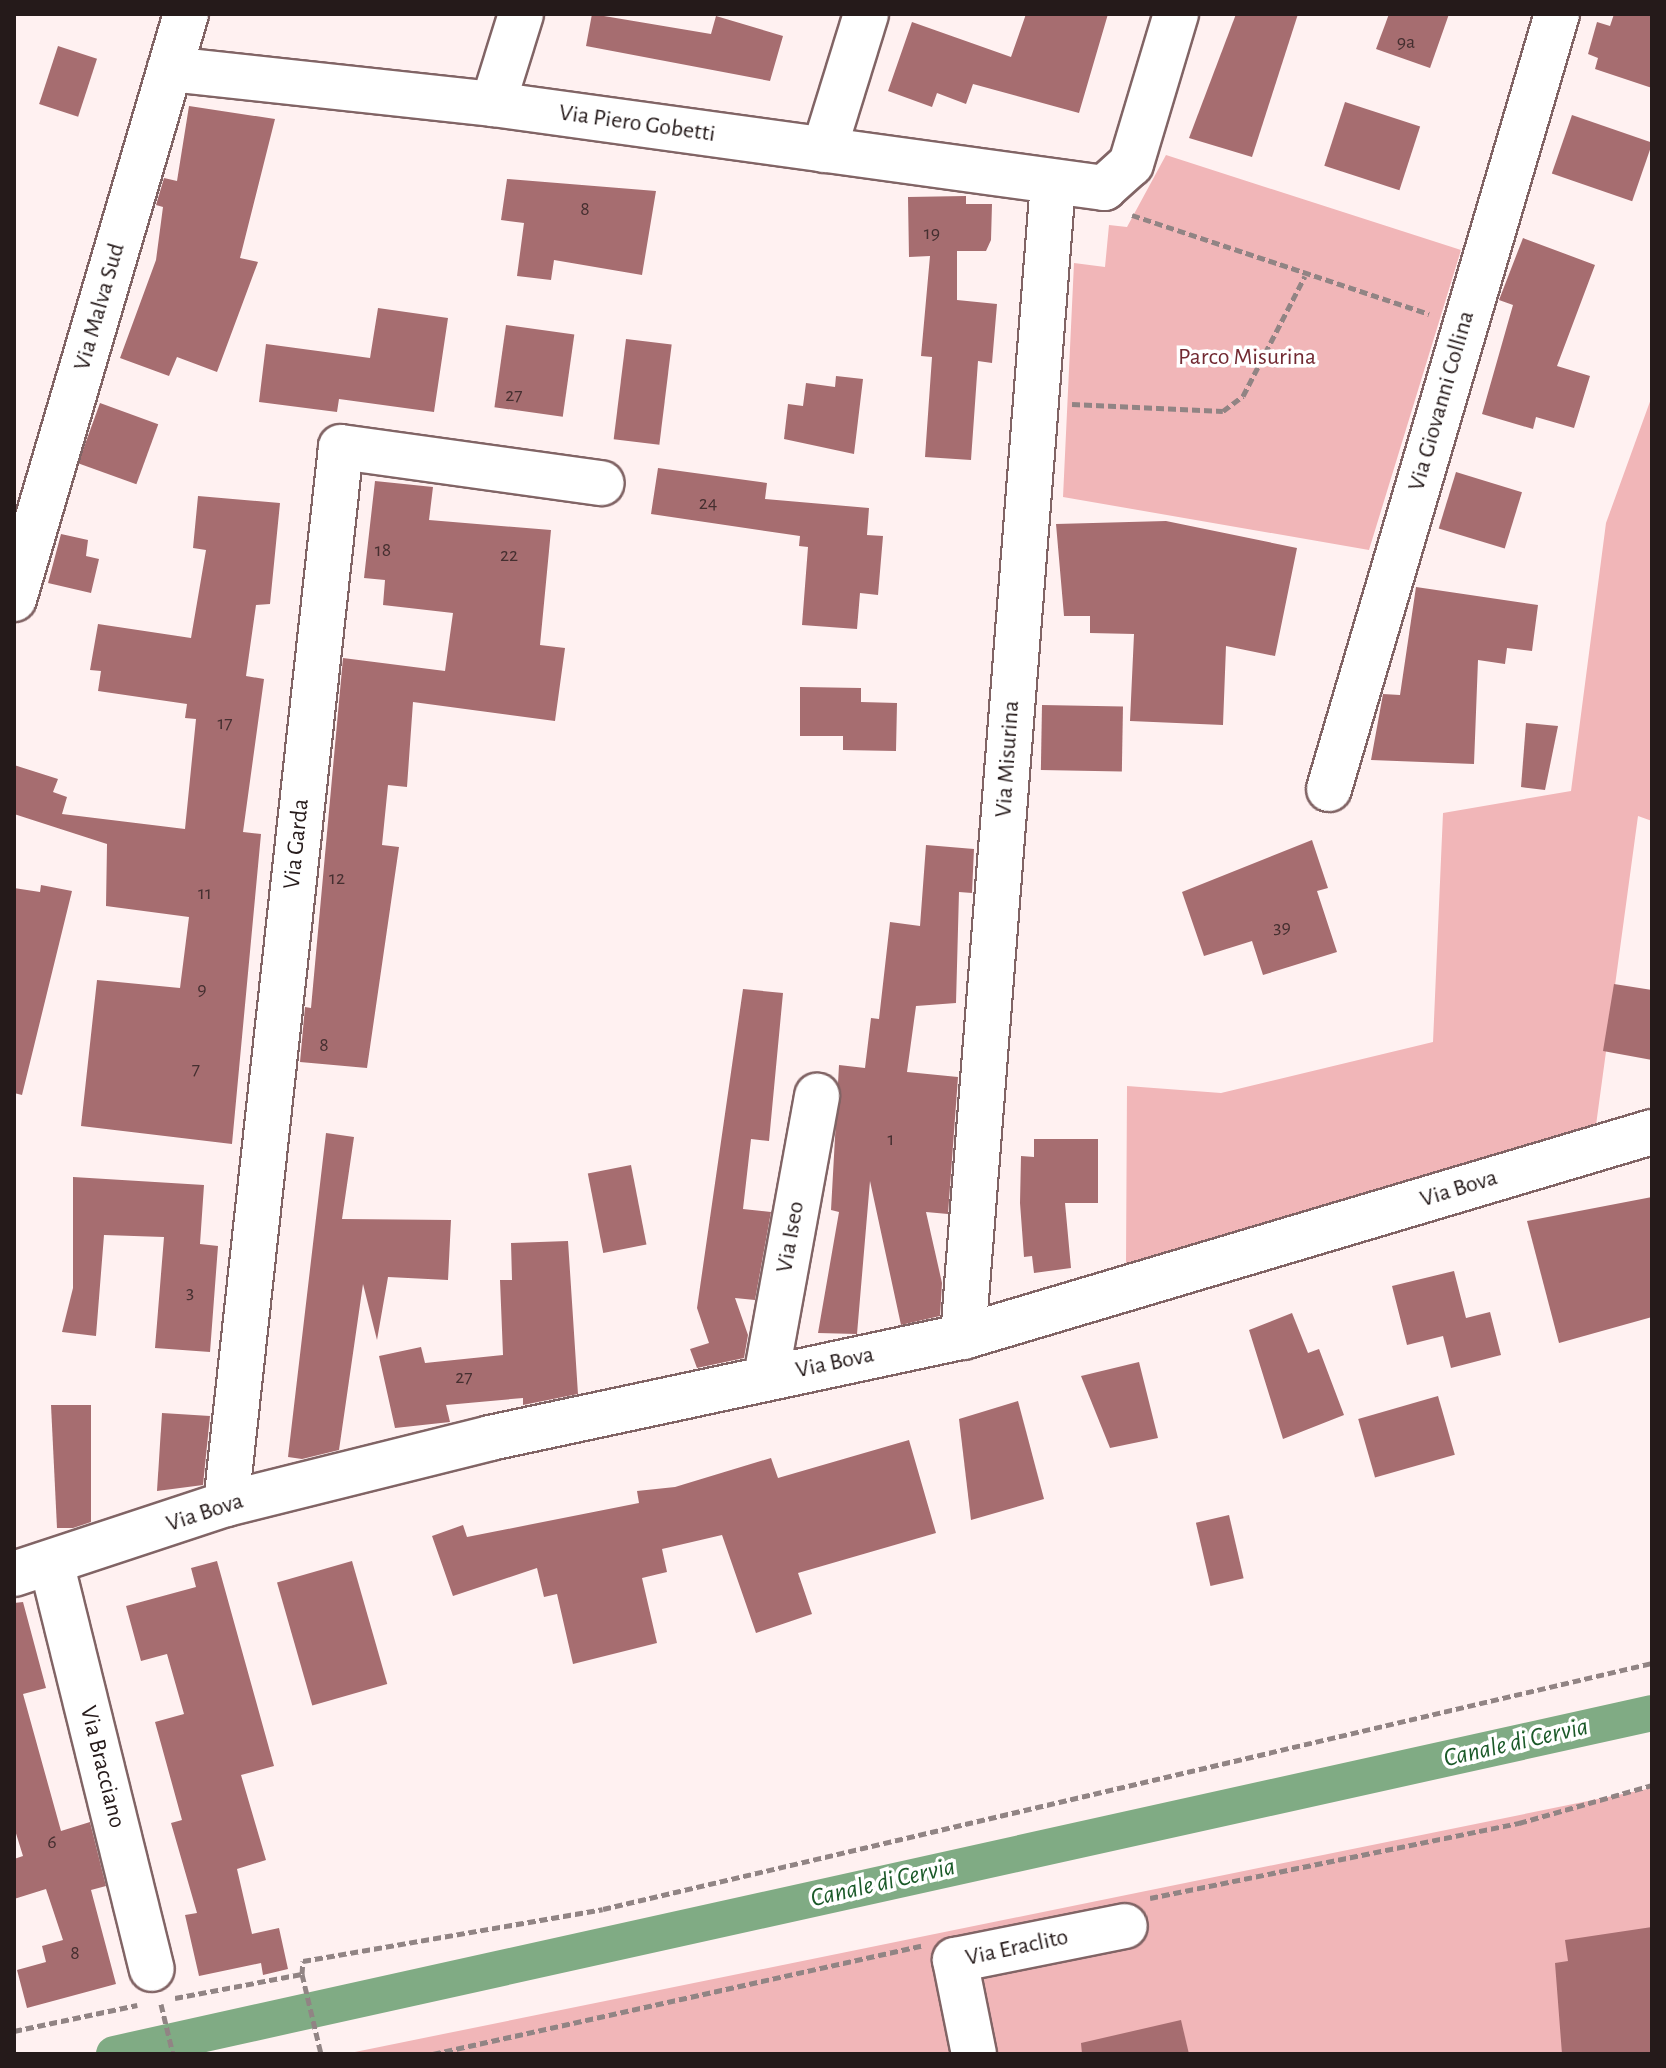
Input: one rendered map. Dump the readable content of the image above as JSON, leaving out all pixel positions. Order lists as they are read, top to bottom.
{
  "streets": {
    "street": [
      "Via Piero Gobetti",
      "Via Malva Sud",
      "Via Giovanni Collina",
      "Via Misurina",
      "Via Garda",
      "Via Bova",
      "Via Iseo",
      "Via Bracciano",
      "Via Eraclito"
    ]
  },
  "crossings": [
    ["Via Piero Gobetti", "Via Malva Sud"],
    ["Via Piero Gobetti", "Via Misurina"],
    ["Via Misurina", "Via Bova"],
    ["Via Garda", "Via Bova"],
    ["Via Bova", "Via Iseo"],
    ["Via Bova", "Via Bracciano"]
  ],
  "water": ["Canale di Cervia"],
  "parks": ["Parco Misurina"],
  "house_numbers": [
    "9a",
    "8",
    "19",
    "27",
    "24",
    "18",
    "22",
    "17",
    "12",
    "11",
    "39",
    "9",
    "8",
    "7",
    "1",
    "3",
    "27",
    "6",
    "8"
  ]
}
